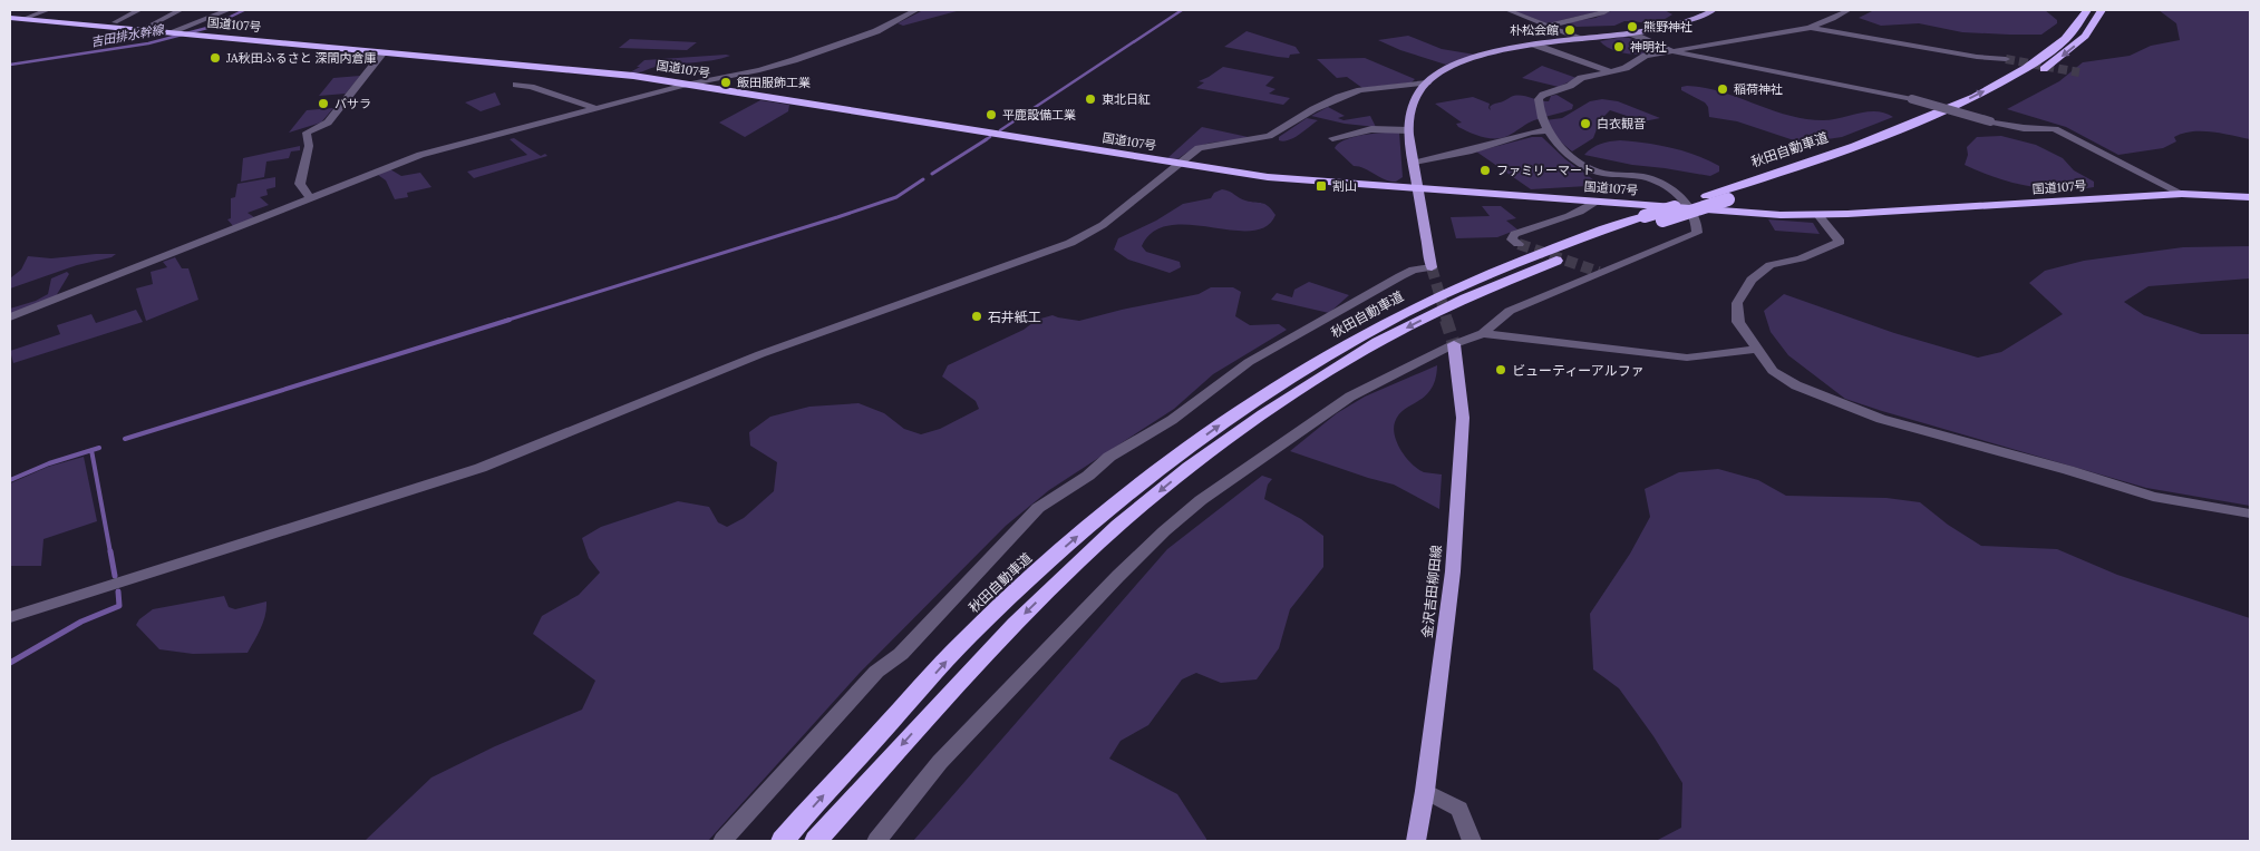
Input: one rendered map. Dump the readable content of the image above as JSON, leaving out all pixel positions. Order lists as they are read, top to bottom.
{
  "streets": {
    "highway": ["国道107号", "秋田自動車道"],
    "main road": ["金沢吉田柳田線"]
  },
  "water": ["吉田排水幹線"],
  "places": {
    "other": [
      "熊野神社",
      "朴松会館",
      "神明社",
      "JA秋田ふるさと 深間内倉庫",
      "飯田服飾工業",
      "稲荷神社",
      "東北日紅",
      "バサラ",
      "平鹿設備工業",
      "白衣観音",
      "ファミリーマート",
      "石井紙工",
      "ビューティーアルファ"
    ],
    "transit": ["割山"]
  }
}
